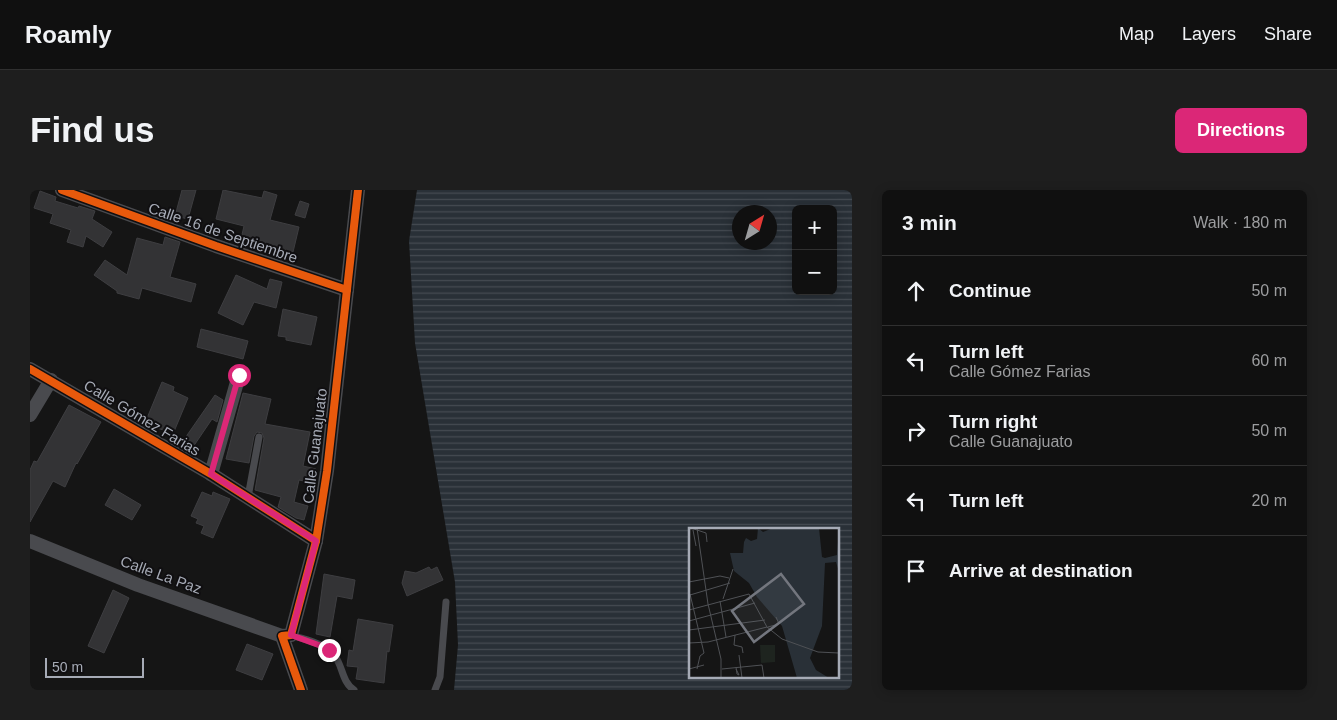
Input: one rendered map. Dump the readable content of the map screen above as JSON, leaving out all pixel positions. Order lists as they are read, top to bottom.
{
  "streets": {
    "street": [
      "Calle 16 de Septiembre",
      "Calle Gómez Farias",
      "Calle Guanajuato",
      "Calle La Paz"
    ]
  },
  "crossings": [
    ["Calle 16 de Septiembre", "Calle Guanajuato"],
    ["Calle Gómez Farias", "Calle Guanajuato"],
    ["Calle Guanajuato", "Calle La Paz"]
  ],
  "scale_bar": "50 m",
  "north": "top right",
  "page": {
    "header": "Roamly",
    "nav": ["Map", "Layers", "Share"],
    "buttons": "Directions",
    "title": "Find us",
    "heading": ["3 min", "Walk · 180 m"],
    "map_buttons": ["+", "−"],
    "list": [
      ["Continue", "50 m"],
      ["Turn left", "Calle Gómez Farias", "60 m"],
      ["Turn right", "Calle Guanajuato", "50 m"],
      ["Turn left", "20 m"],
      "Arrive at destination"
    ],
    "scale": "50 m"
  }
}
